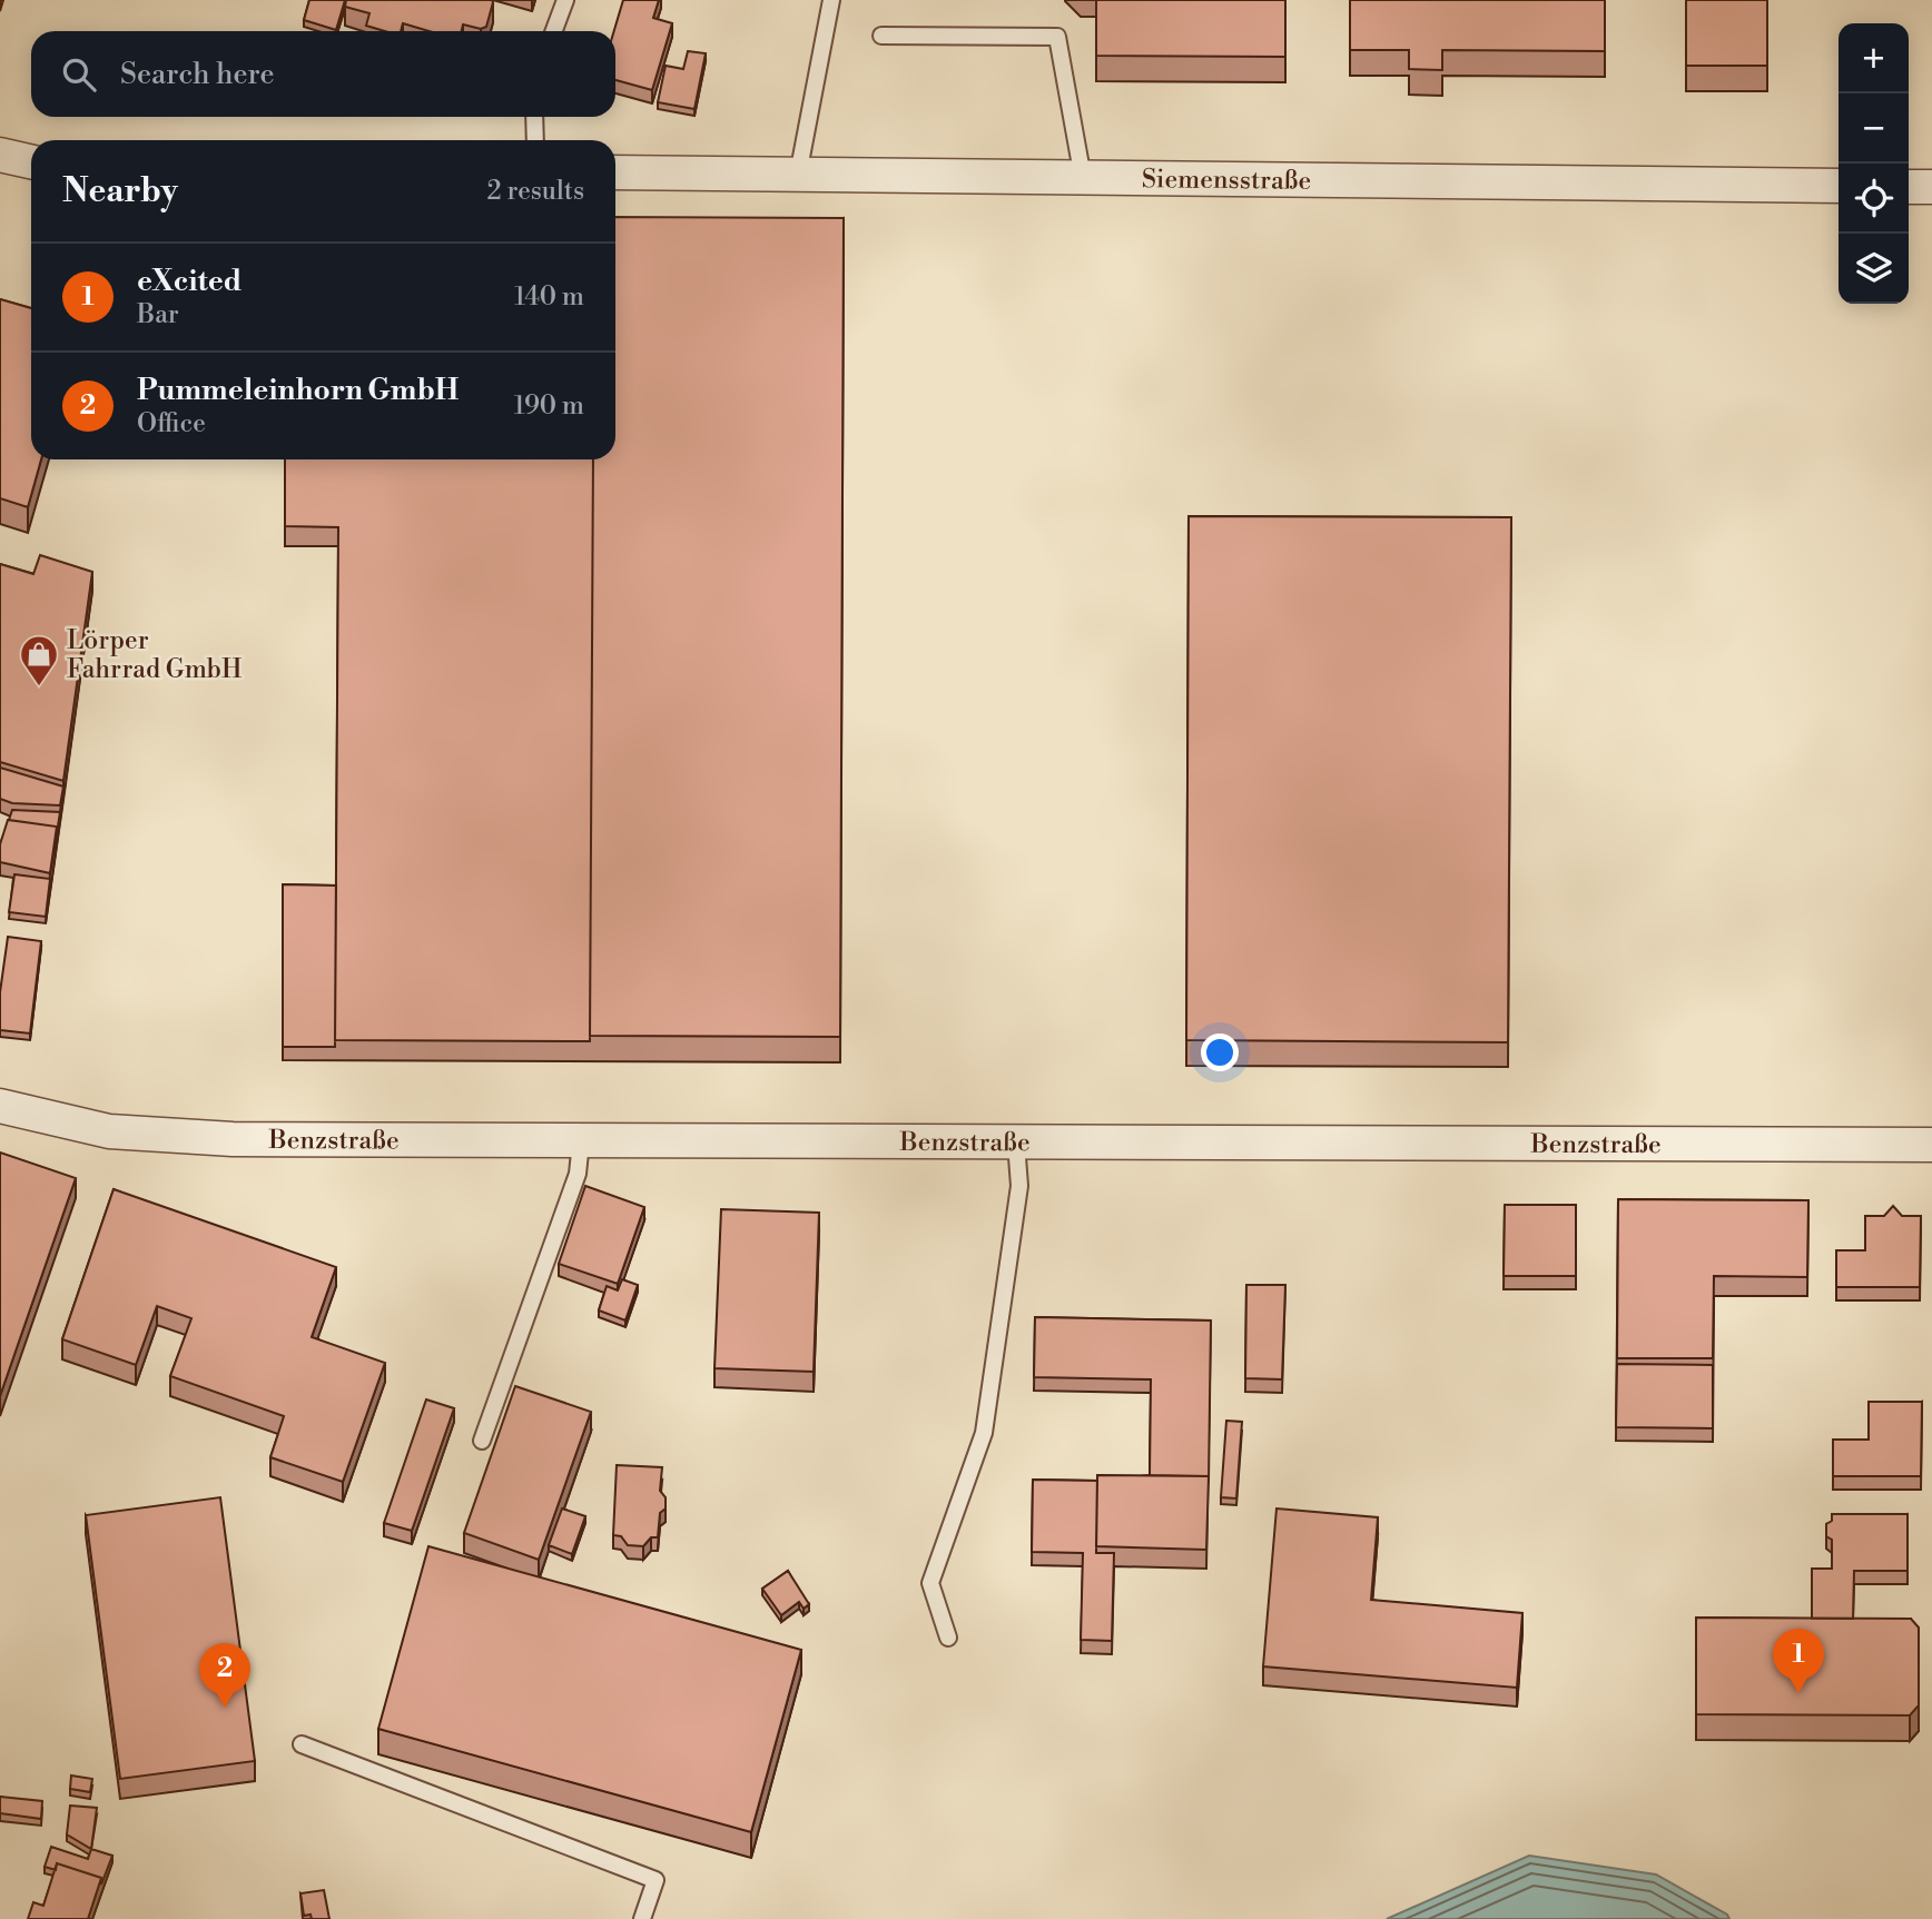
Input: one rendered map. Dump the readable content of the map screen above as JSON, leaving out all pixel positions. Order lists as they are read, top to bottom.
{
  "streets": {
    "street": ["Siemensstraße", "Benzstraße"]
  },
  "places": {
    "shop": ["Lörper Fahrrad GmbH"]
  },
  "page": {
    "map_buttons": ["+", "−"],
    "search": "Search here",
    "heading": ["Nearby", "2 results"],
    "list": [
      {
        "mark": "1",
        "name": "eXcited",
        "note": "Bar",
        "value": "140 m"
      },
      {
        "mark": "2",
        "name": "Pummeleinhorn GmbH",
        "note": "Office",
        "value": "190 m"
      }
    ],
    "pins": ["1", "2"]
  }
}
